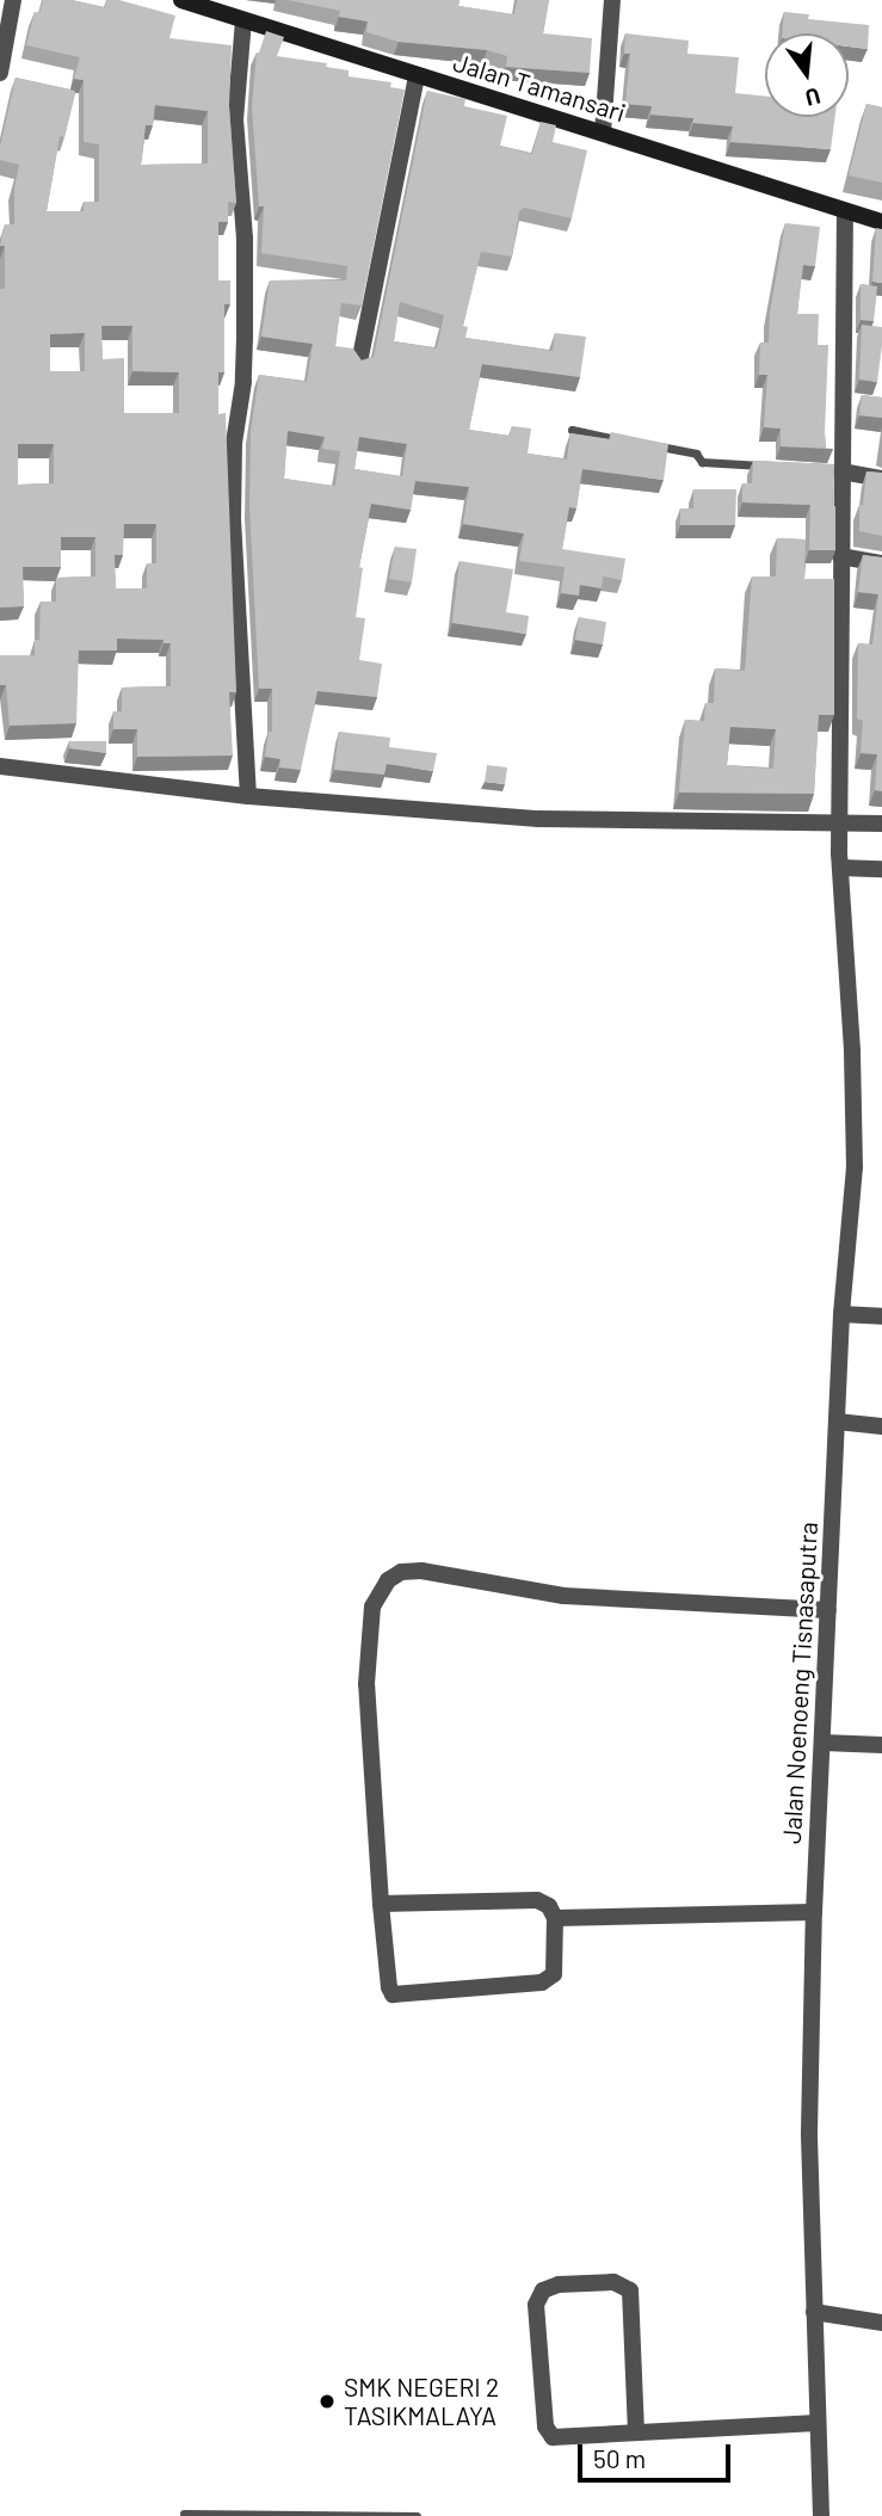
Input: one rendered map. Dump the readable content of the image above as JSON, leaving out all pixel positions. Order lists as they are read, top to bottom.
{
  "streets": {
    "main road": ["Jalan Tamansari"],
    "street": ["Jalan Noenoeng Tisnasaputra"]
  },
  "crossings": [
    ["Jalan Tamansari", "Jalan Noenoeng Tisnasaputra"]
  ],
  "places": ["SMK NEGERI 2 TASIKMALAYA"],
  "scale_bar": "50 m",
  "north": "bottom"
}
